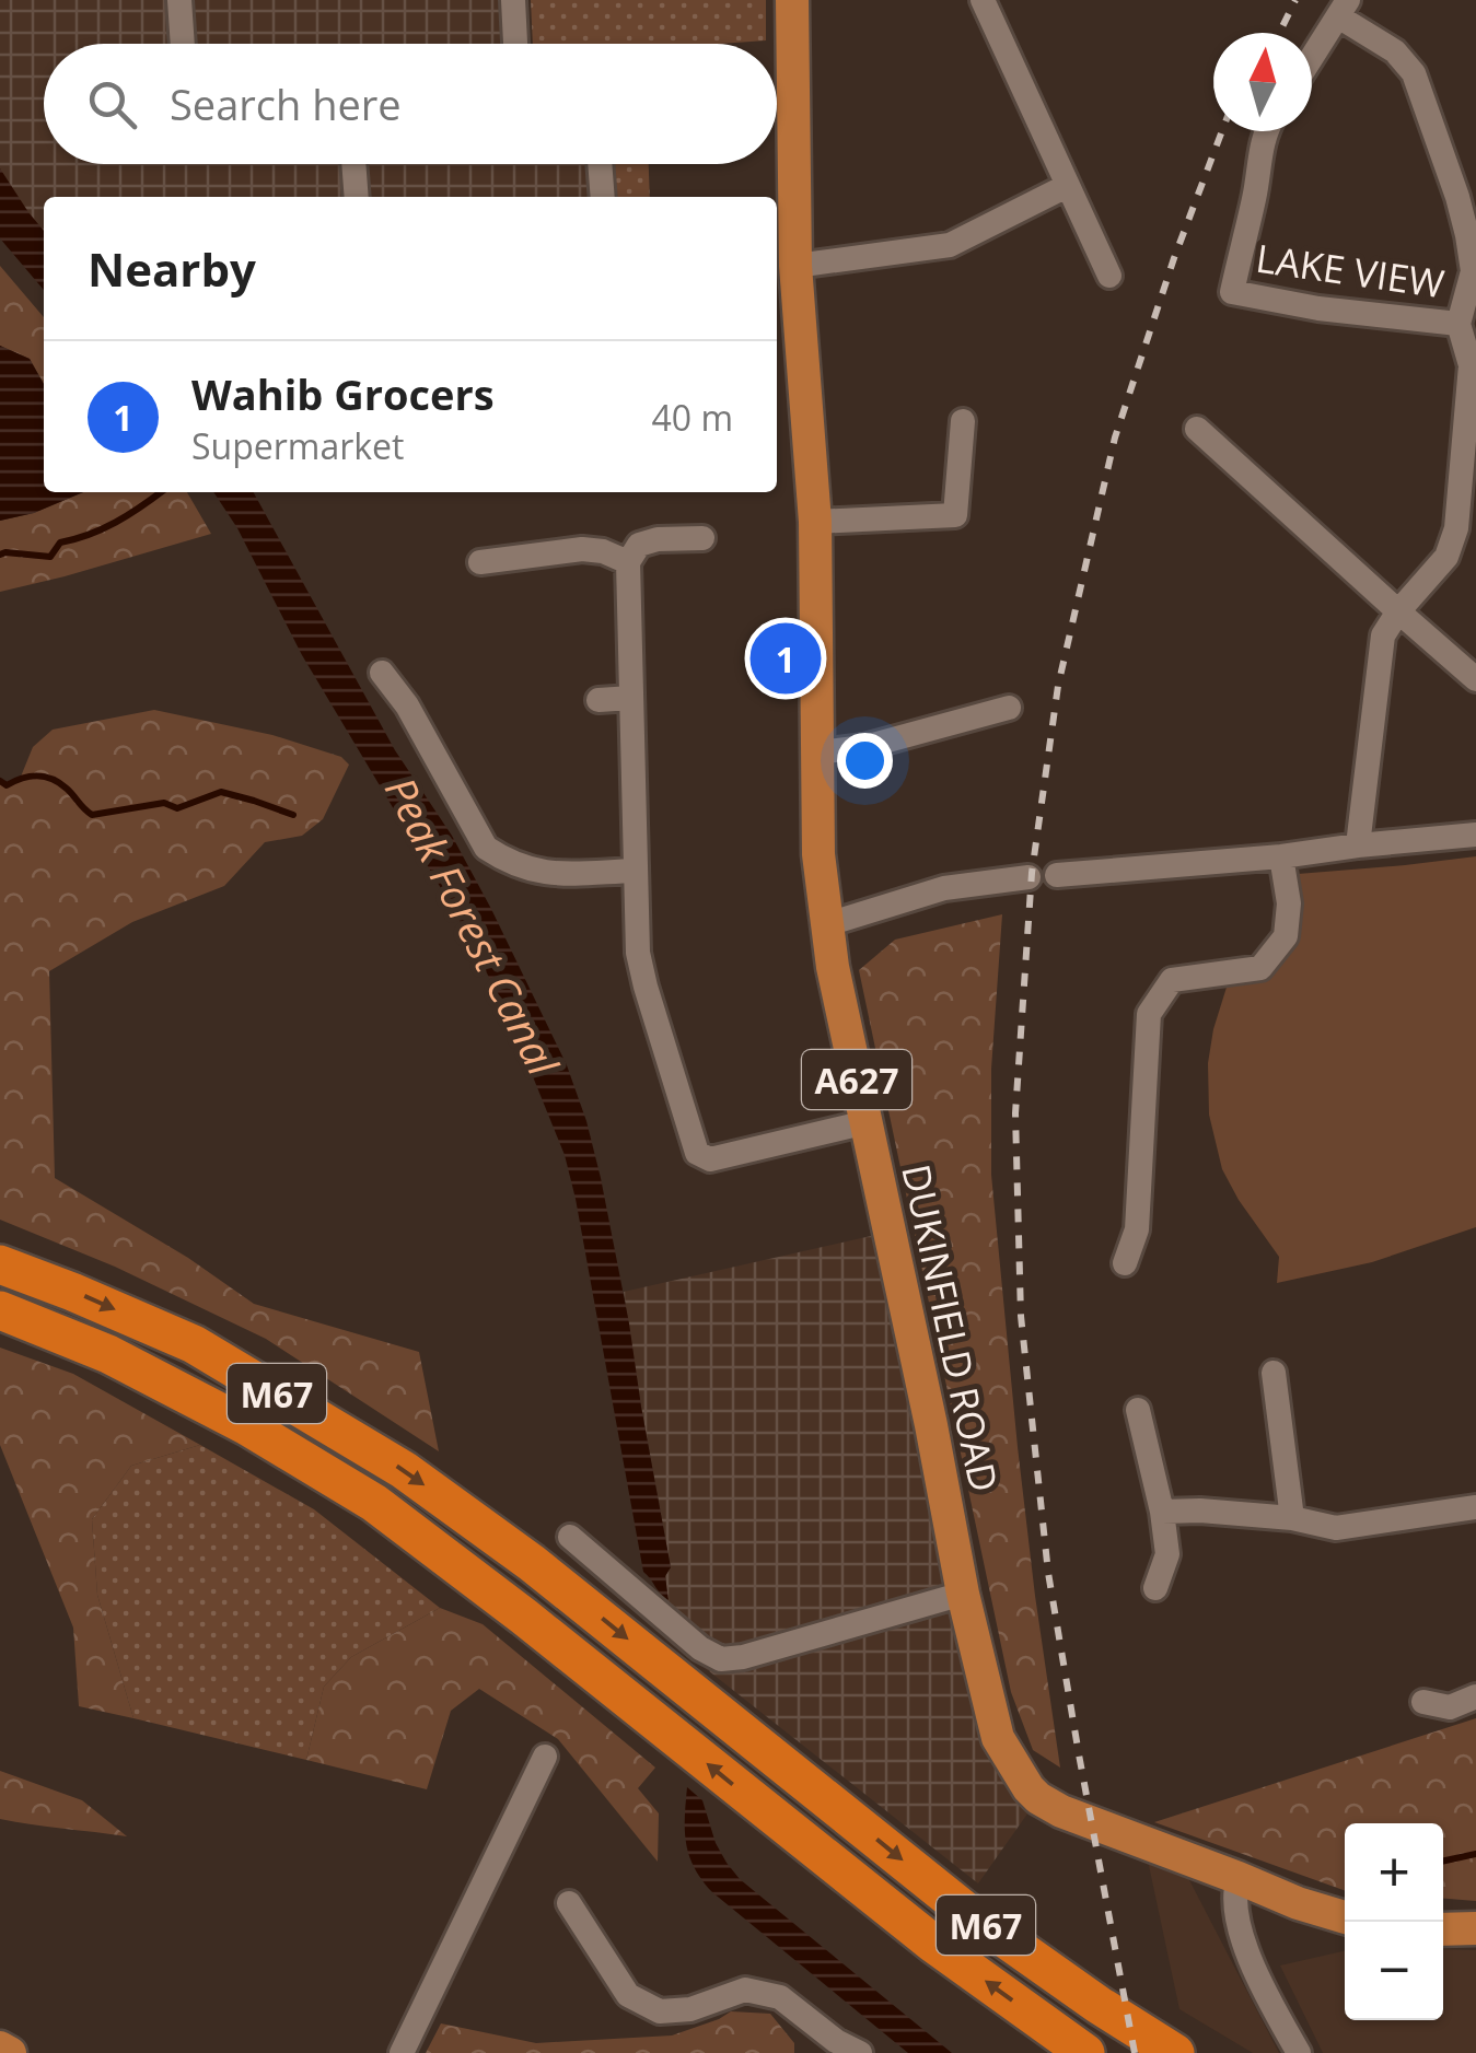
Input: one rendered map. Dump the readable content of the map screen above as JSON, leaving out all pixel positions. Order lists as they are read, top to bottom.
{
  "streets": {
    "highway": ["M67"],
    "main road": ["A627", "DUKINFIELD ROAD"],
    "street": ["LAKE VIEW"]
  },
  "water": ["Peak Forest Canal"],
  "north": "top",
  "page": {
    "search": "Search here",
    "heading": "Nearby",
    "list": [
      {
        "mark": "1",
        "name": "Wahib Grocers",
        "note": "Supermarket",
        "value": "40 m"
      }
    ],
    "pins": "1",
    "map_buttons": ["+", "−"]
  }
}
